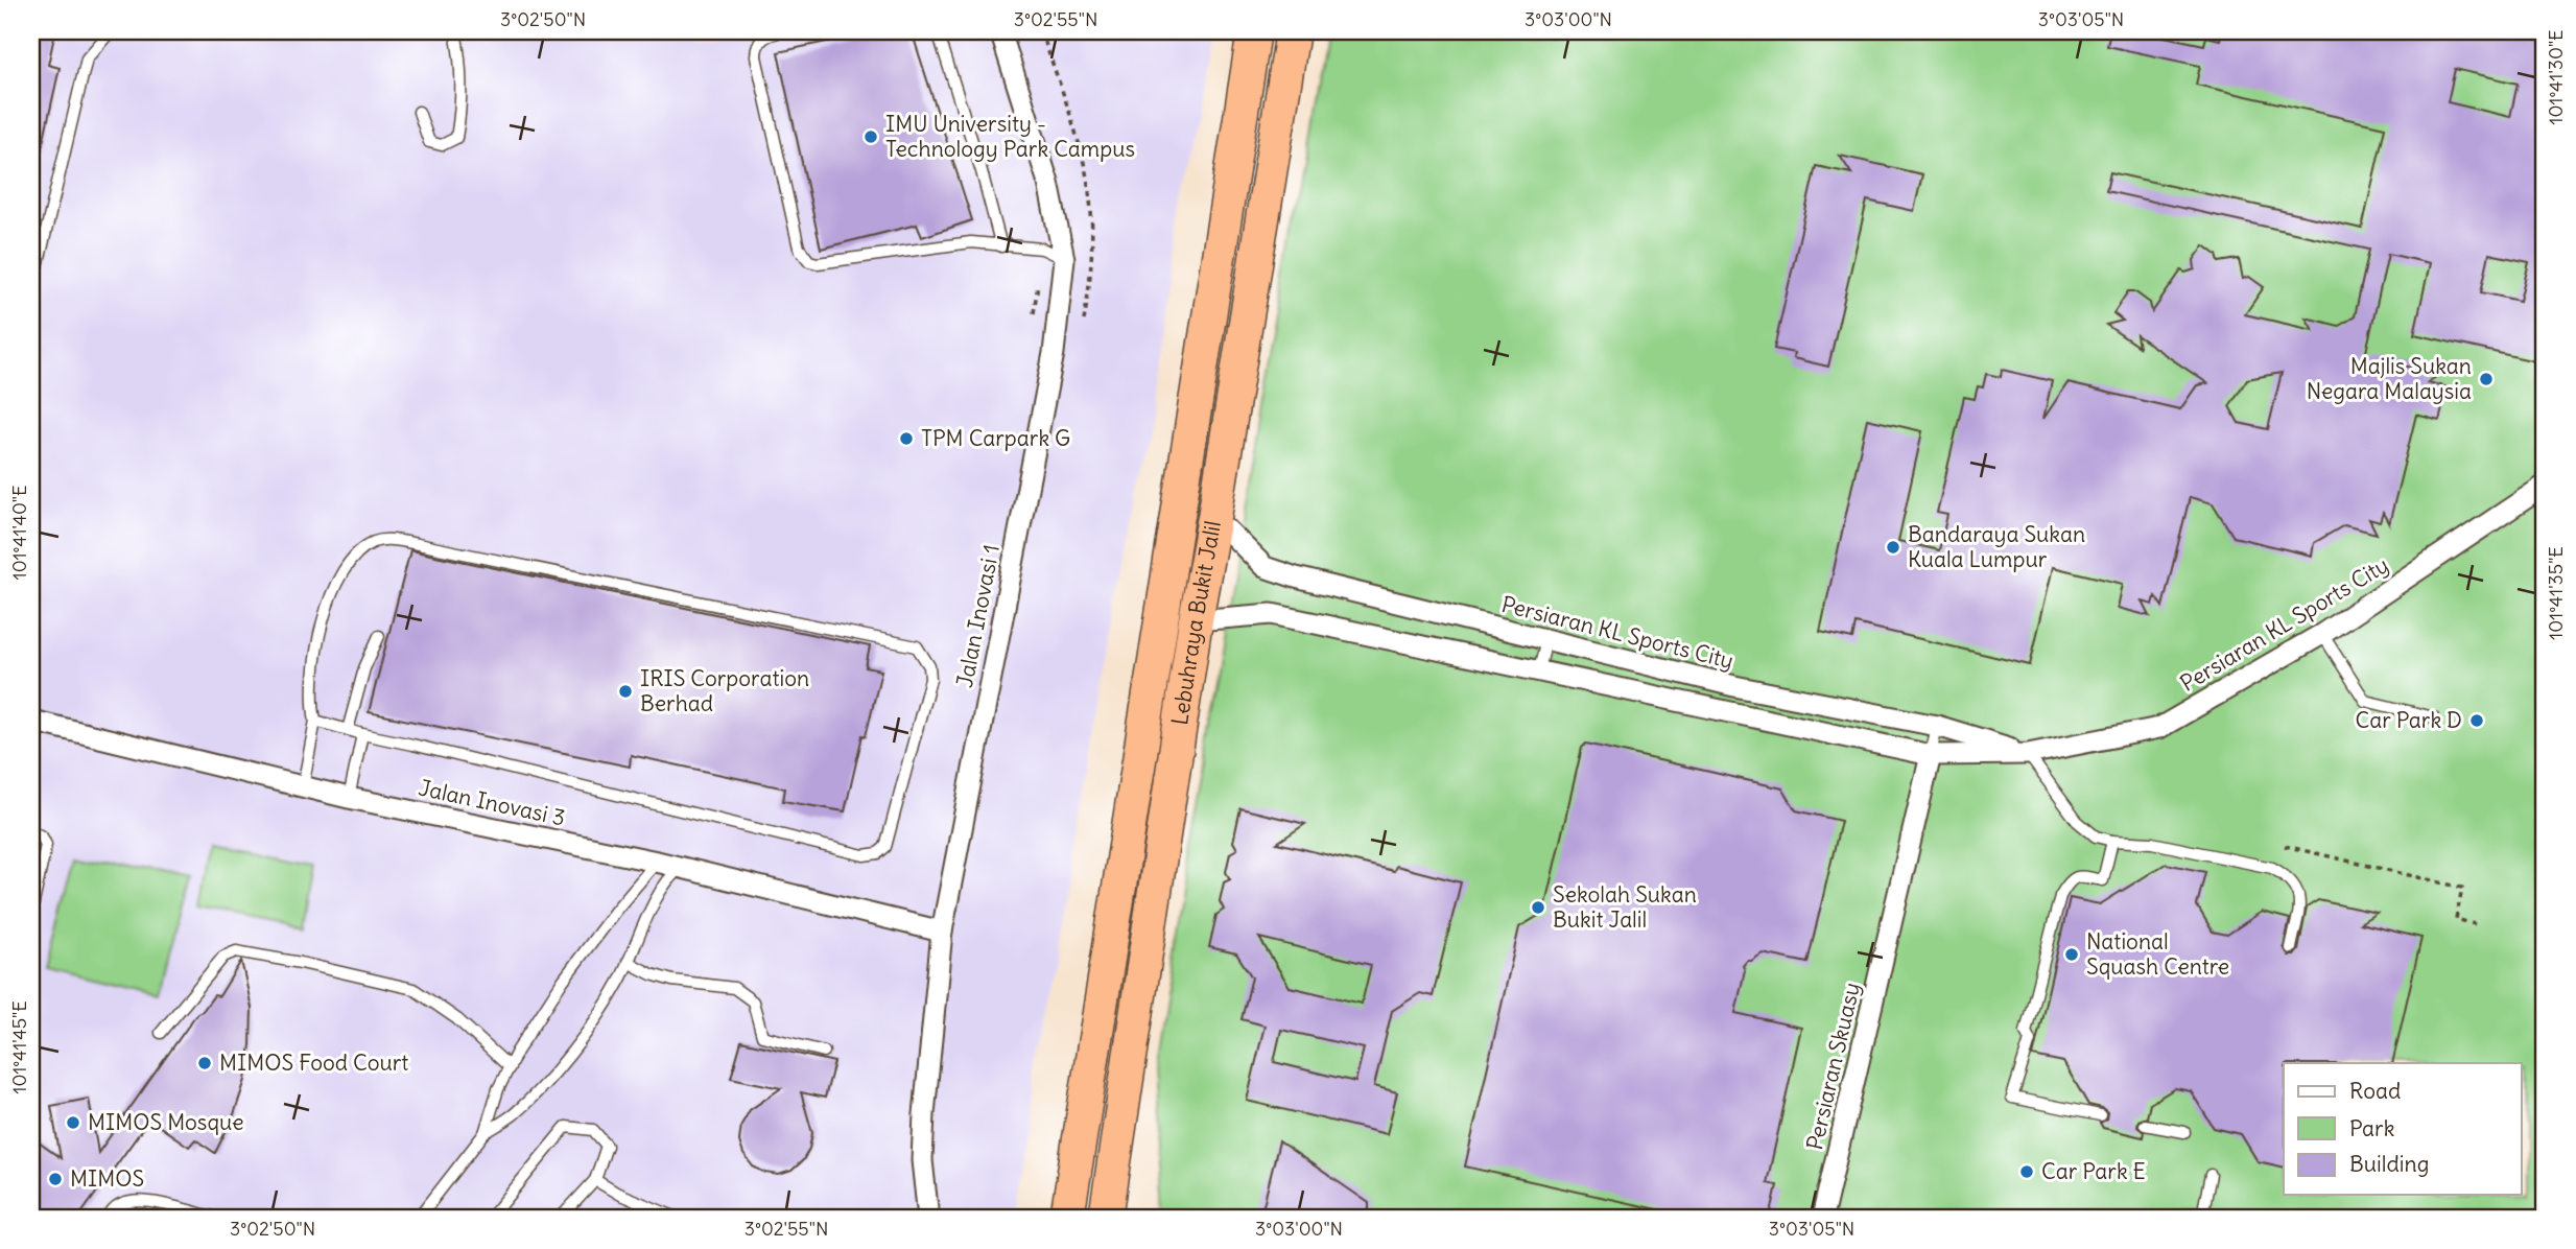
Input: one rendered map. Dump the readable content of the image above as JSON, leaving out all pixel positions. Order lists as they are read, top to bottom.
{
  "streets": {
    "highway": ["Lebuhraya Bukit Jalil"],
    "street": [
      "Jalan Inovasi 1",
      "Persiaran KL Sports City",
      "Jalan Inovasi 3",
      "Persiaran Skuasy"
    ]
  },
  "crossings": [
    ["Jalan Inovasi 1", "Jalan Inovasi 3"],
    ["Lebuhraya Bukit Jalil", "Persiaran KL Sports City"],
    ["Persiaran KL Sports City", "Persiaran Skuasy"]
  ],
  "places": [
    "IMU University - Technology Park Campus",
    "Majlis Sukan Negara Malaysia",
    "TPM Carpark G",
    "Bandaraya Sukan Kuala Lumpur",
    "IRIS Corporation Berhad",
    "Car Park D",
    "Sekolah Sukan Bukit Jalil",
    "National Squash Centre",
    "MIMOS Food Court",
    "MIMOS Mosque",
    "Car Park E",
    "MIMOS"
  ],
  "legend": ["Road", "Park", "Building"],
  "coordinates": [
    "3°02'50\"N",
    "3°02'55\"N",
    "3°03'00\"N",
    "3°03'05\"N",
    "101°41'30\"E",
    "101°41'40\"E",
    "101°41'35\"E",
    "101°41'45\"E"
  ]
}
